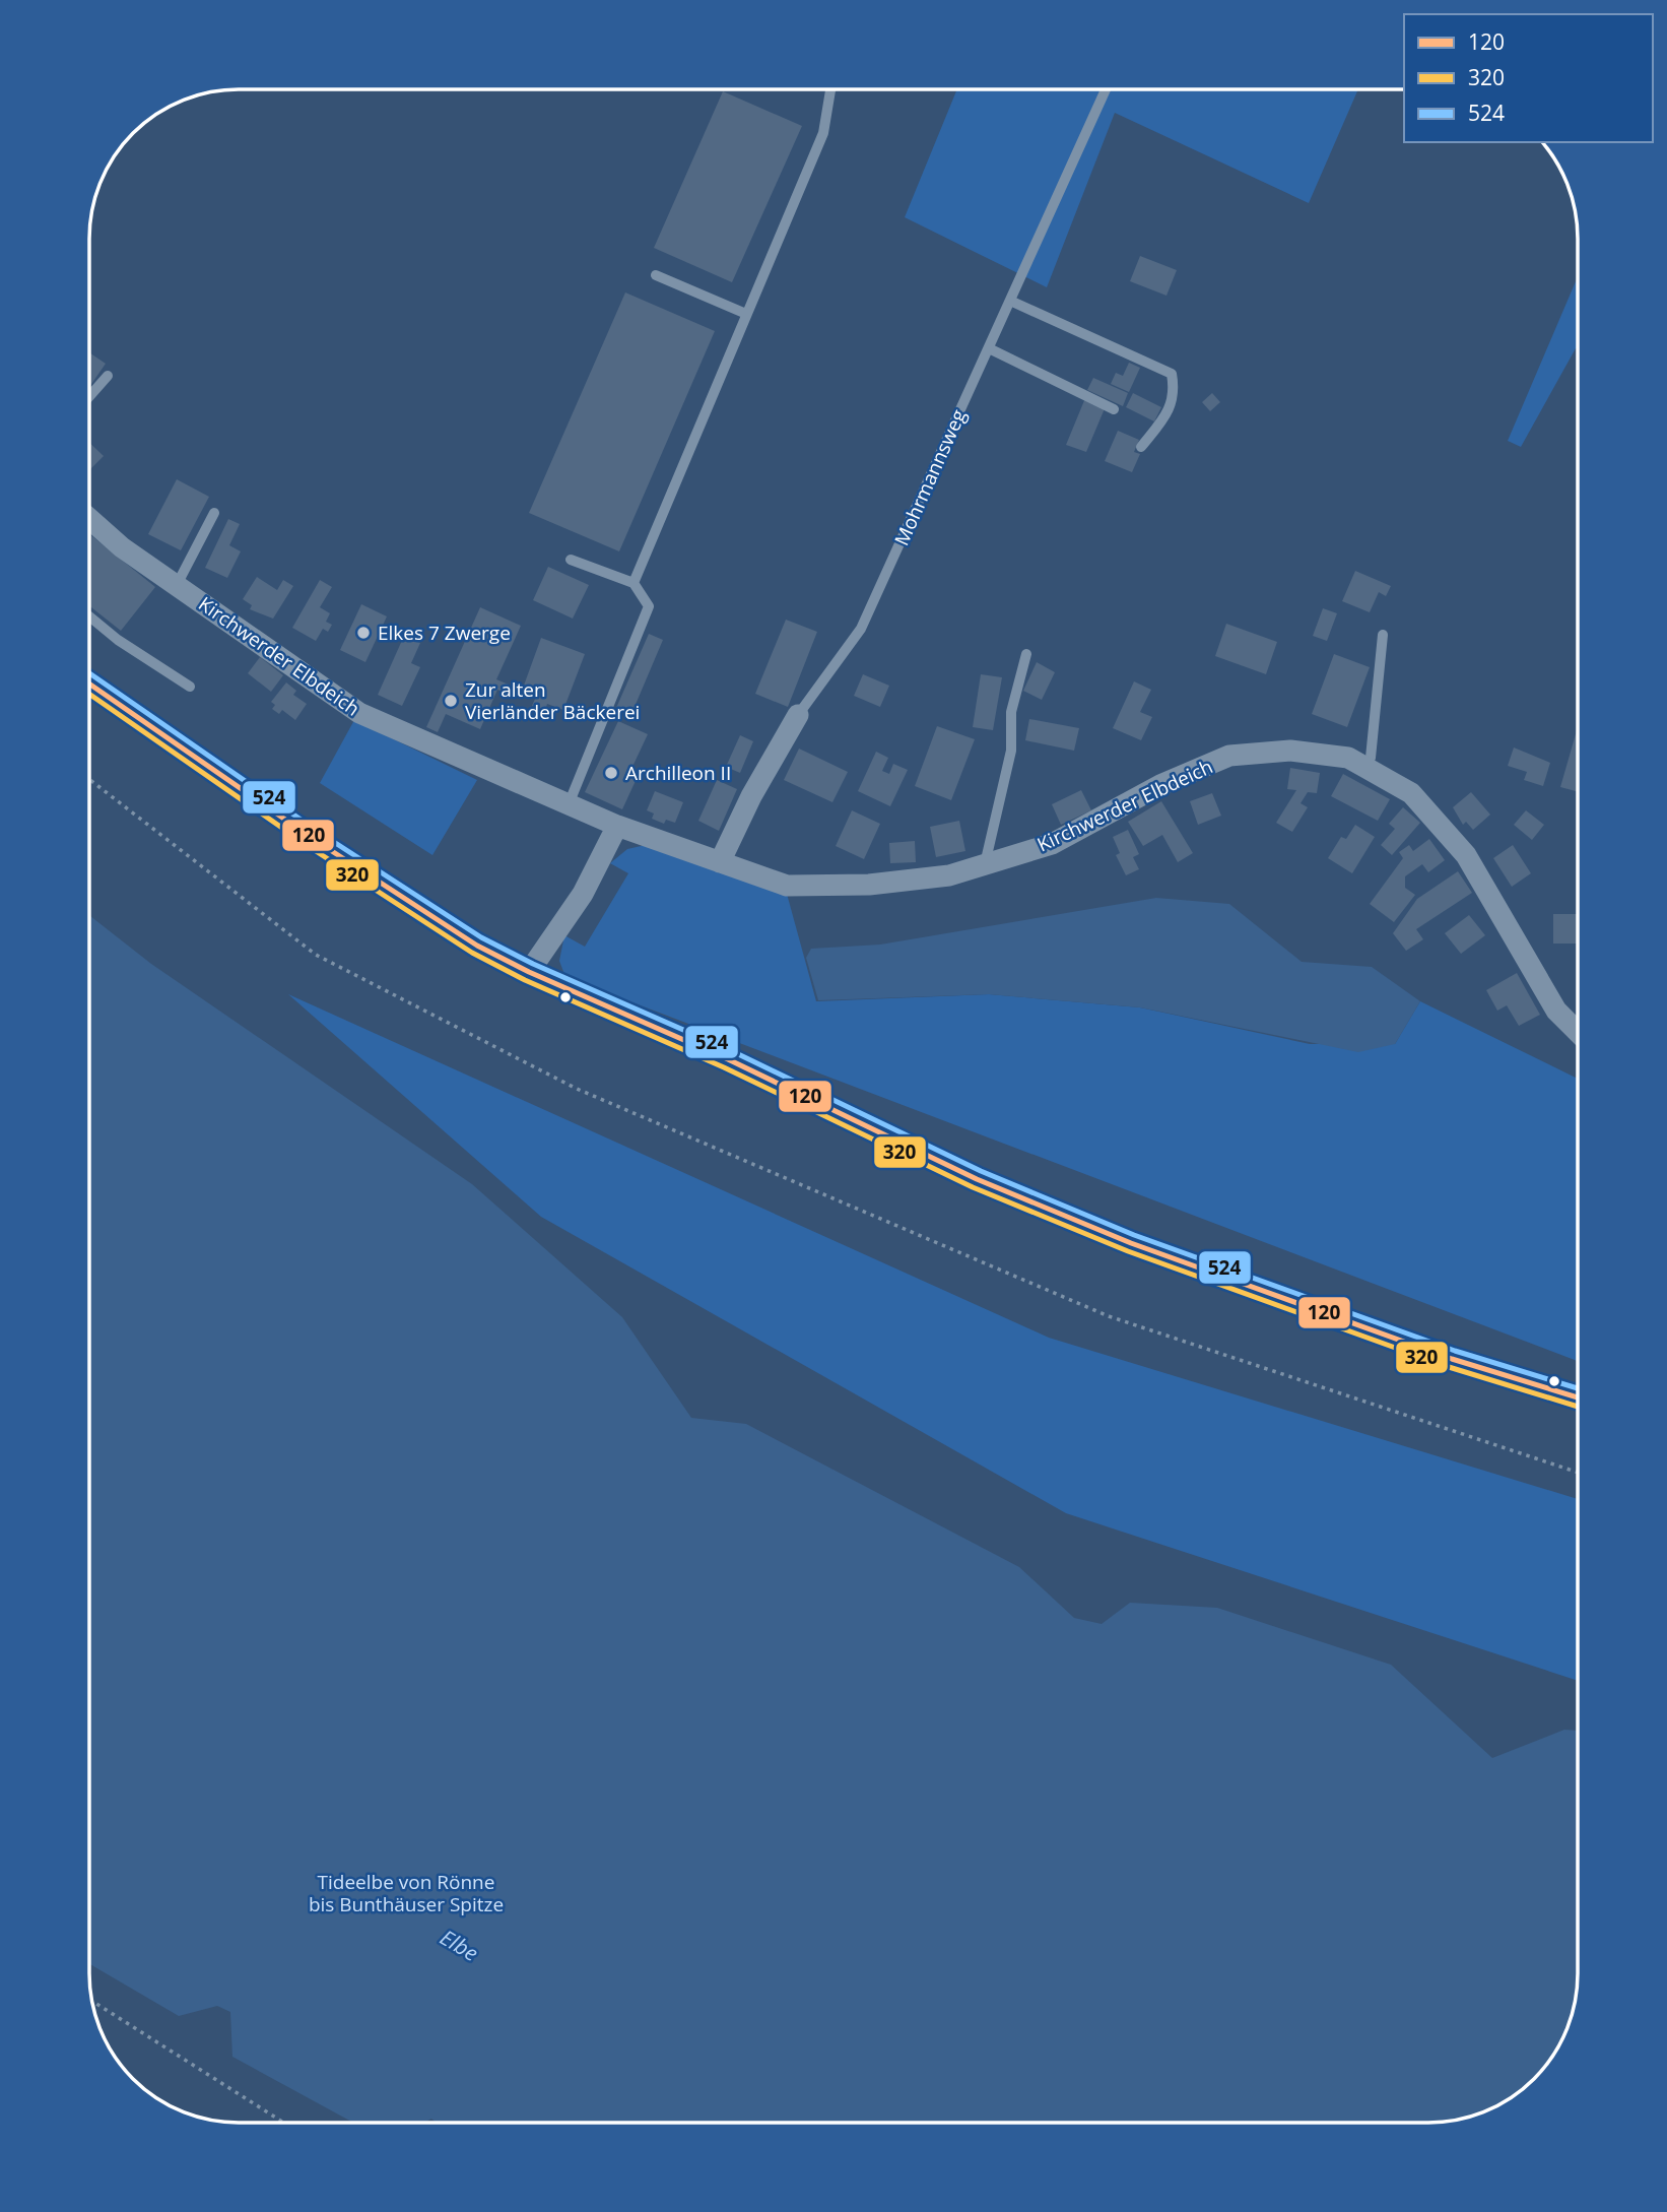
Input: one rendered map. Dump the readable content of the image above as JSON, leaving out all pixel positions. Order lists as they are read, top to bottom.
{
  "streets": {
    "street": ["Mohrmannsweg", "Kirchwerder Elbdeich"]
  },
  "crossings": [
    ["Mohrmannsweg", "Kirchwerder Elbdeich"]
  ],
  "water": ["Elbe"],
  "parks": ["Tideelbe von Rönne bis Bunthäuser Spitze"],
  "places": ["Elkes 7 Zwerge", "Zur alten Vierländer Bäckerei", "Archilleon II"],
  "lines": ["transit line 524", "transit line 120", "transit line 320"],
  "legend": ["120", "320", "524"]
}
